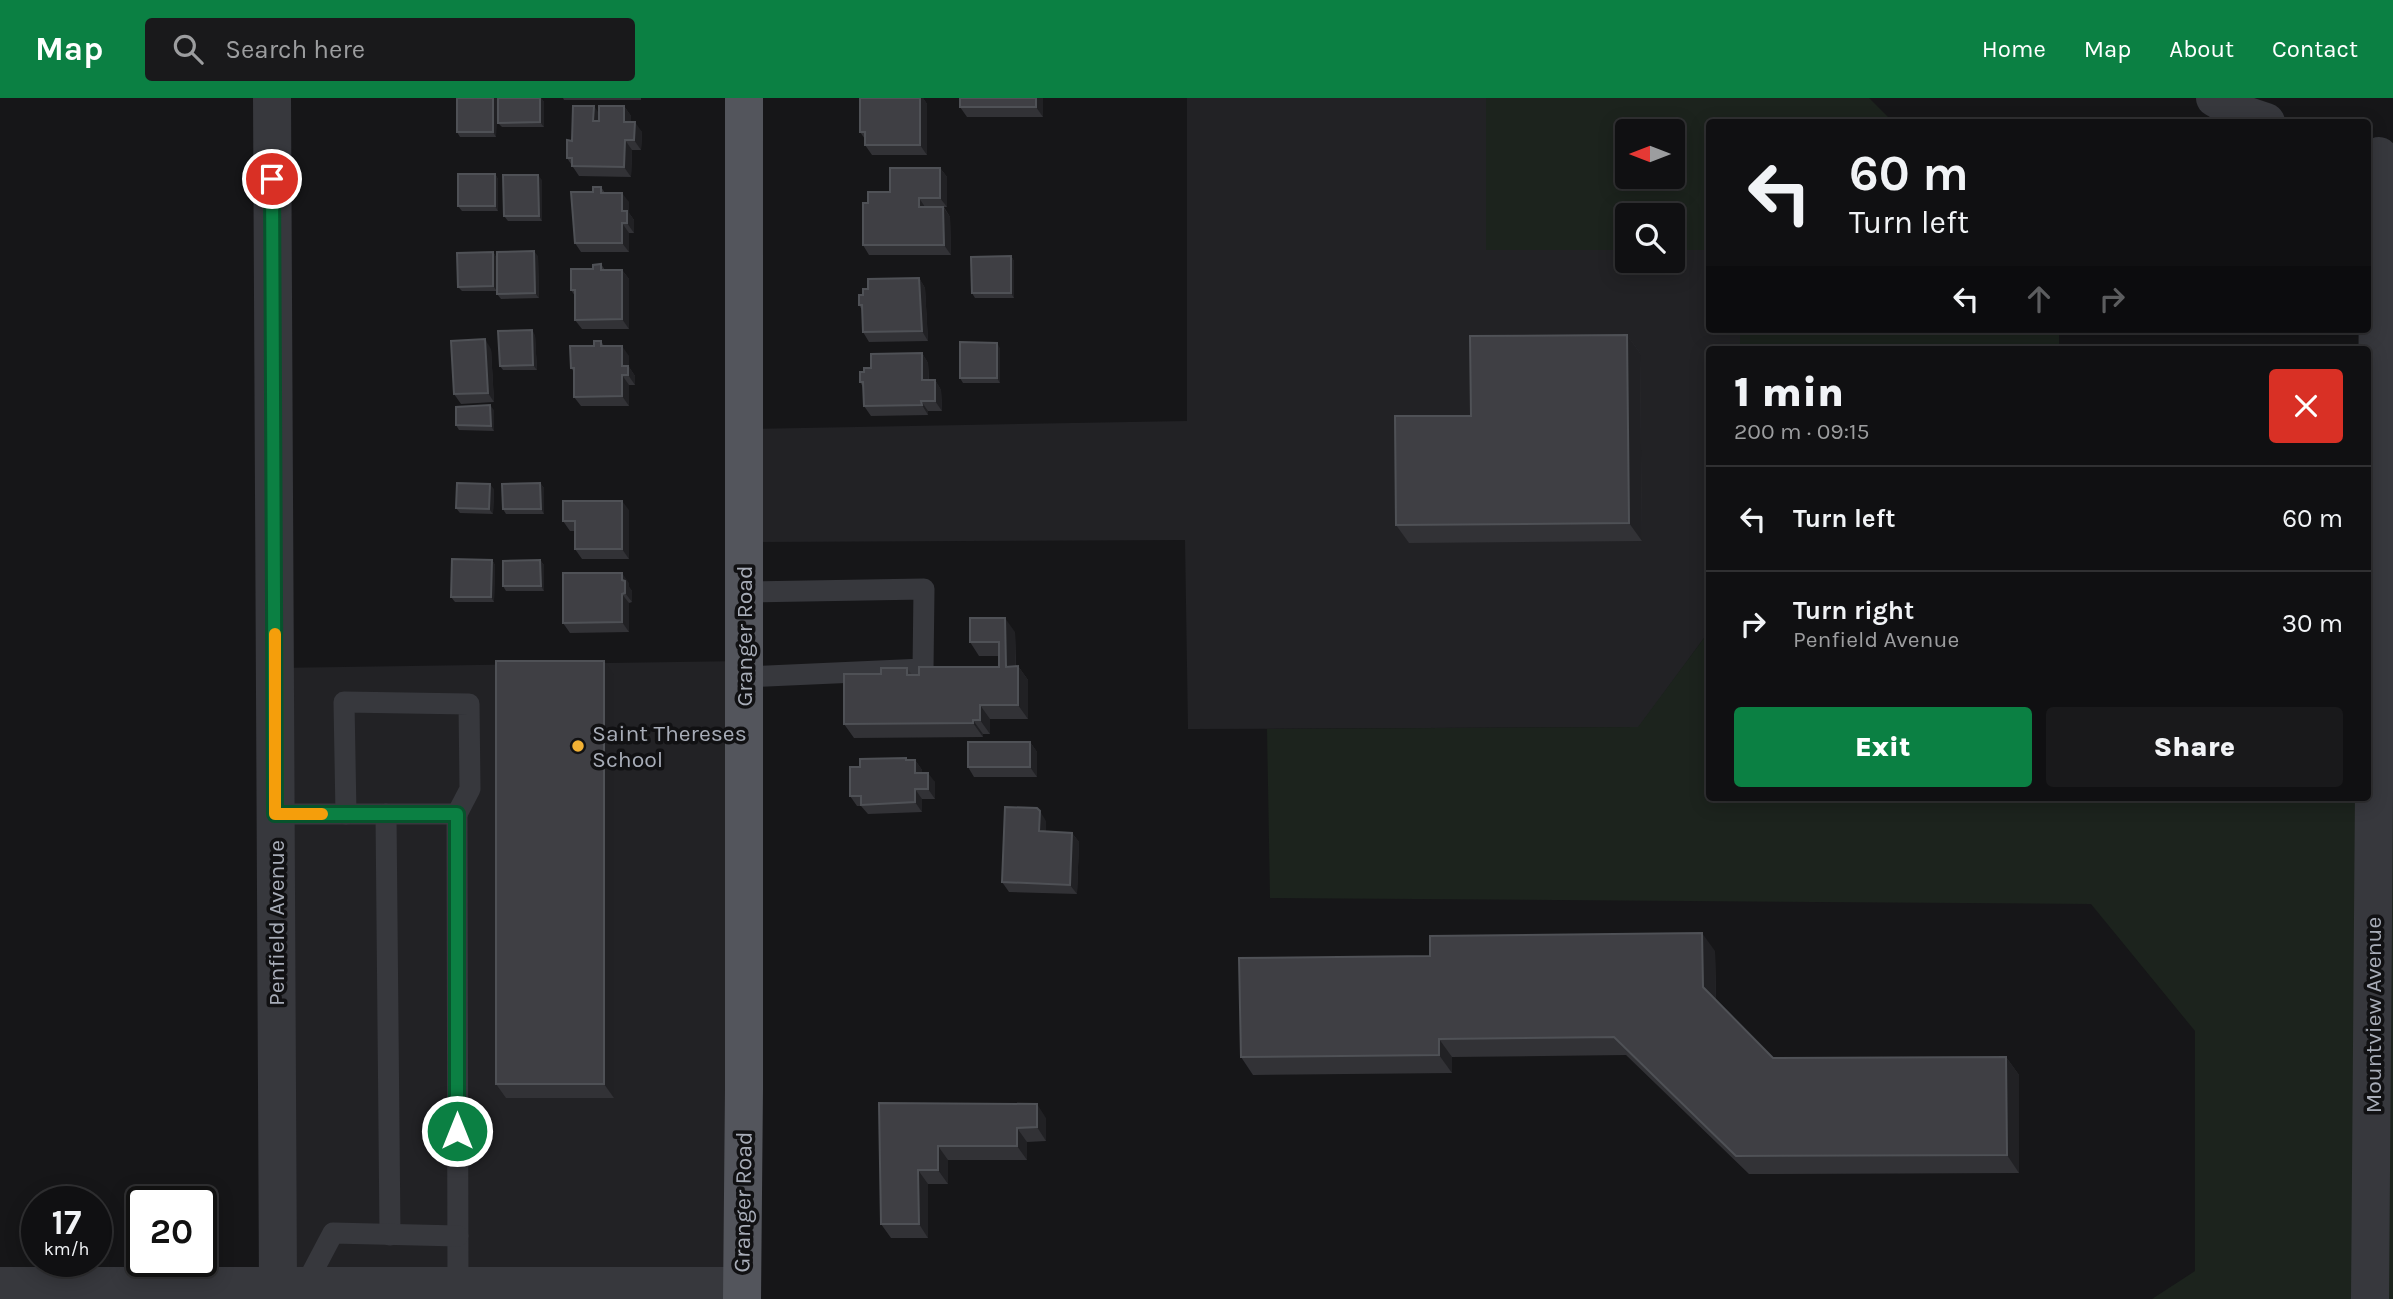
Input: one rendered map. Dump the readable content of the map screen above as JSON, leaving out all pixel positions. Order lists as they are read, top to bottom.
{
  "streets": {
    "main road": ["Granger Road"],
    "street": ["Penfield Avenue", "Mountview Avenue"]
  },
  "places": ["Saint Thereses School"],
  "north": "left",
  "page": {
    "header": "Map",
    "search": "Search here",
    "nav": [
      "Home",
      "Map",
      "About",
      "Contact"
    ],
    "turn": ["60 m", "Turn left"],
    "heading": ["1 min", "200 m · 09:15"],
    "list": [
      {
        "name": "Turn left",
        "value": "60 m"
      },
      {
        "name": "Turn right",
        "note": "Penfield Avenue",
        "value": "30 m"
      }
    ],
    "buttons": ["Exit", "Share"],
    "speed": "17 km/h",
    "limit": "20"
  }
}
